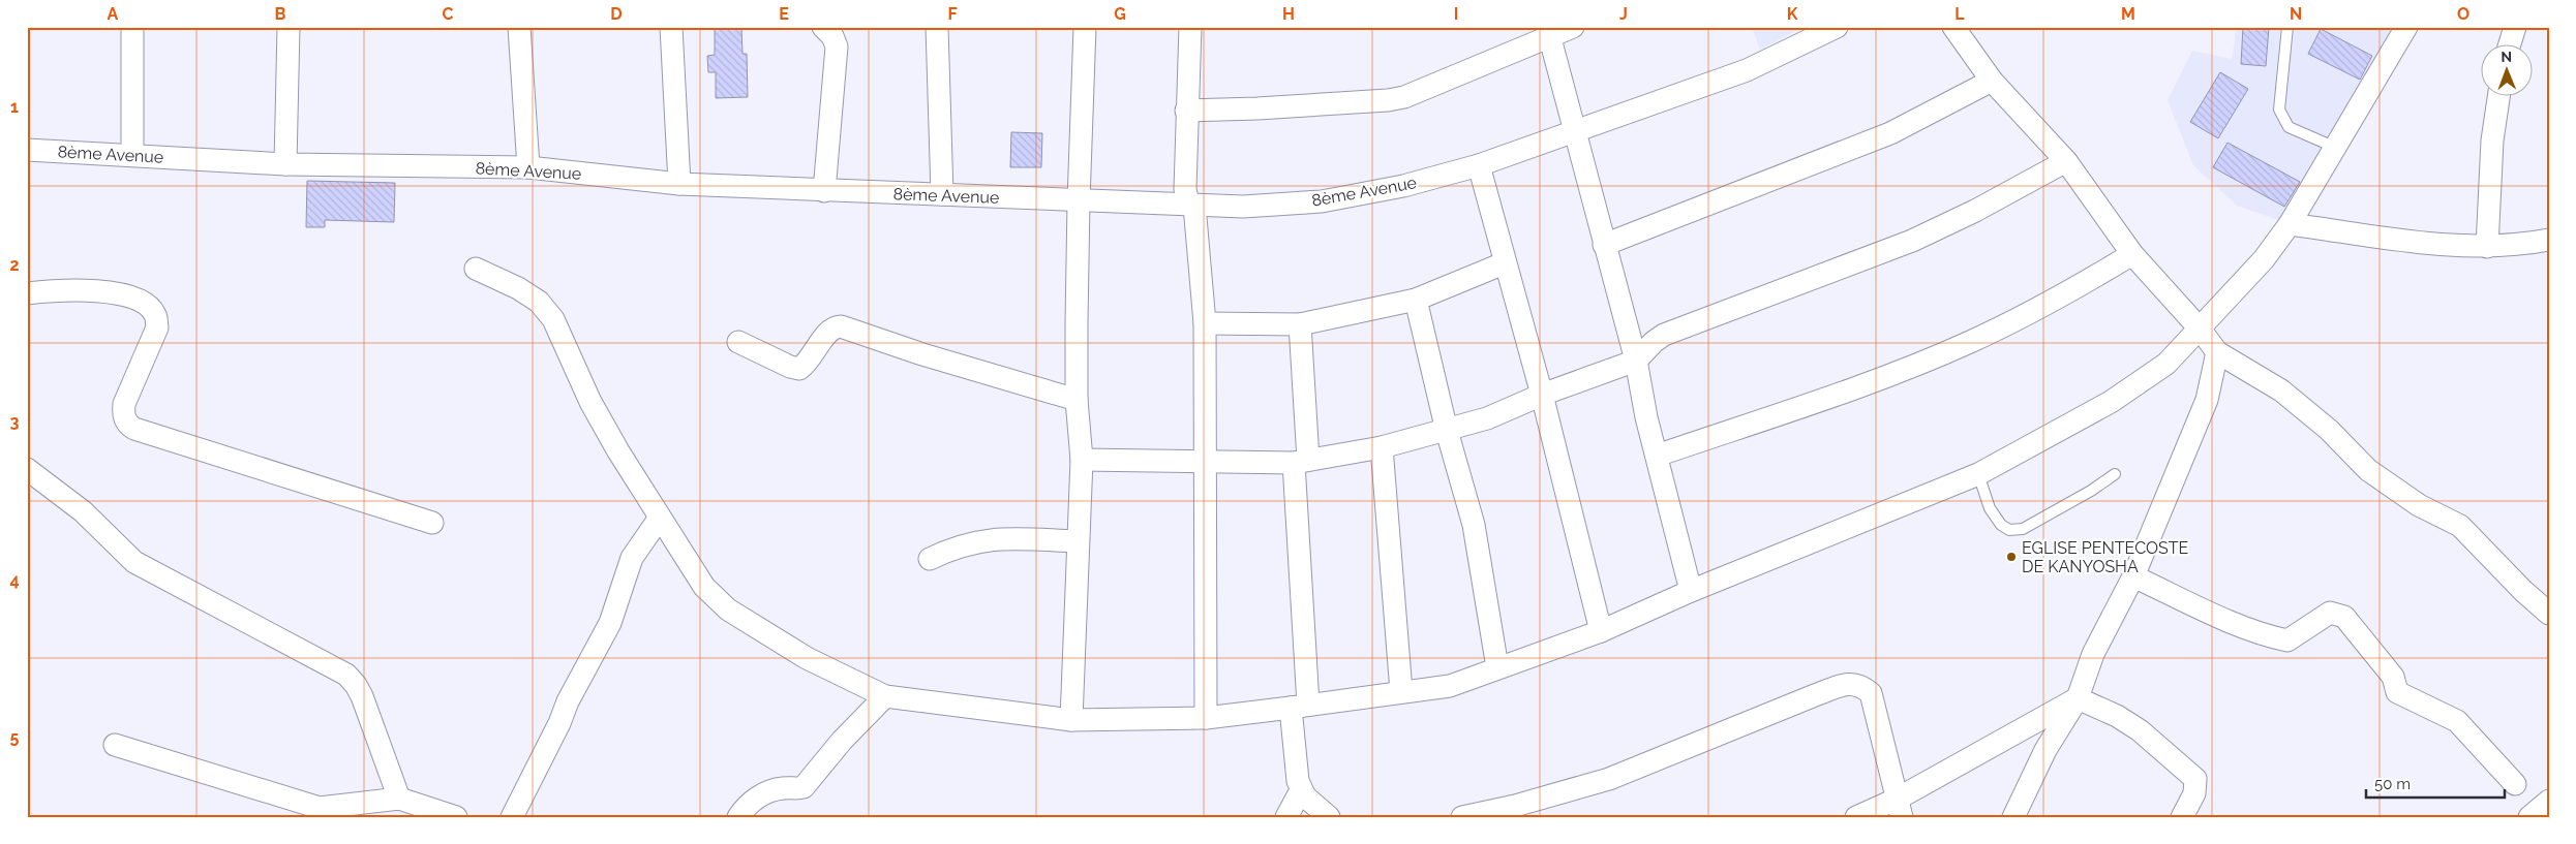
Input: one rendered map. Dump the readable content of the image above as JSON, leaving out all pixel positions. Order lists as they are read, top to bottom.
{
  "streets": {
    "street": ["8ème Avenue"]
  },
  "places": ["EGLISE PENTECOSTE DE KANYOSHA"],
  "scale_bar": "50 m",
  "north": "top",
  "grid": {
    "columns": [
      "A",
      "B",
      "C",
      "D",
      "E",
      "F",
      "G",
      "H",
      "I",
      "J",
      "K",
      "L",
      "M",
      "N",
      "O"
    ],
    "rows": [
      "1",
      "2",
      "3",
      "4",
      "5"
    ]
  }
}
